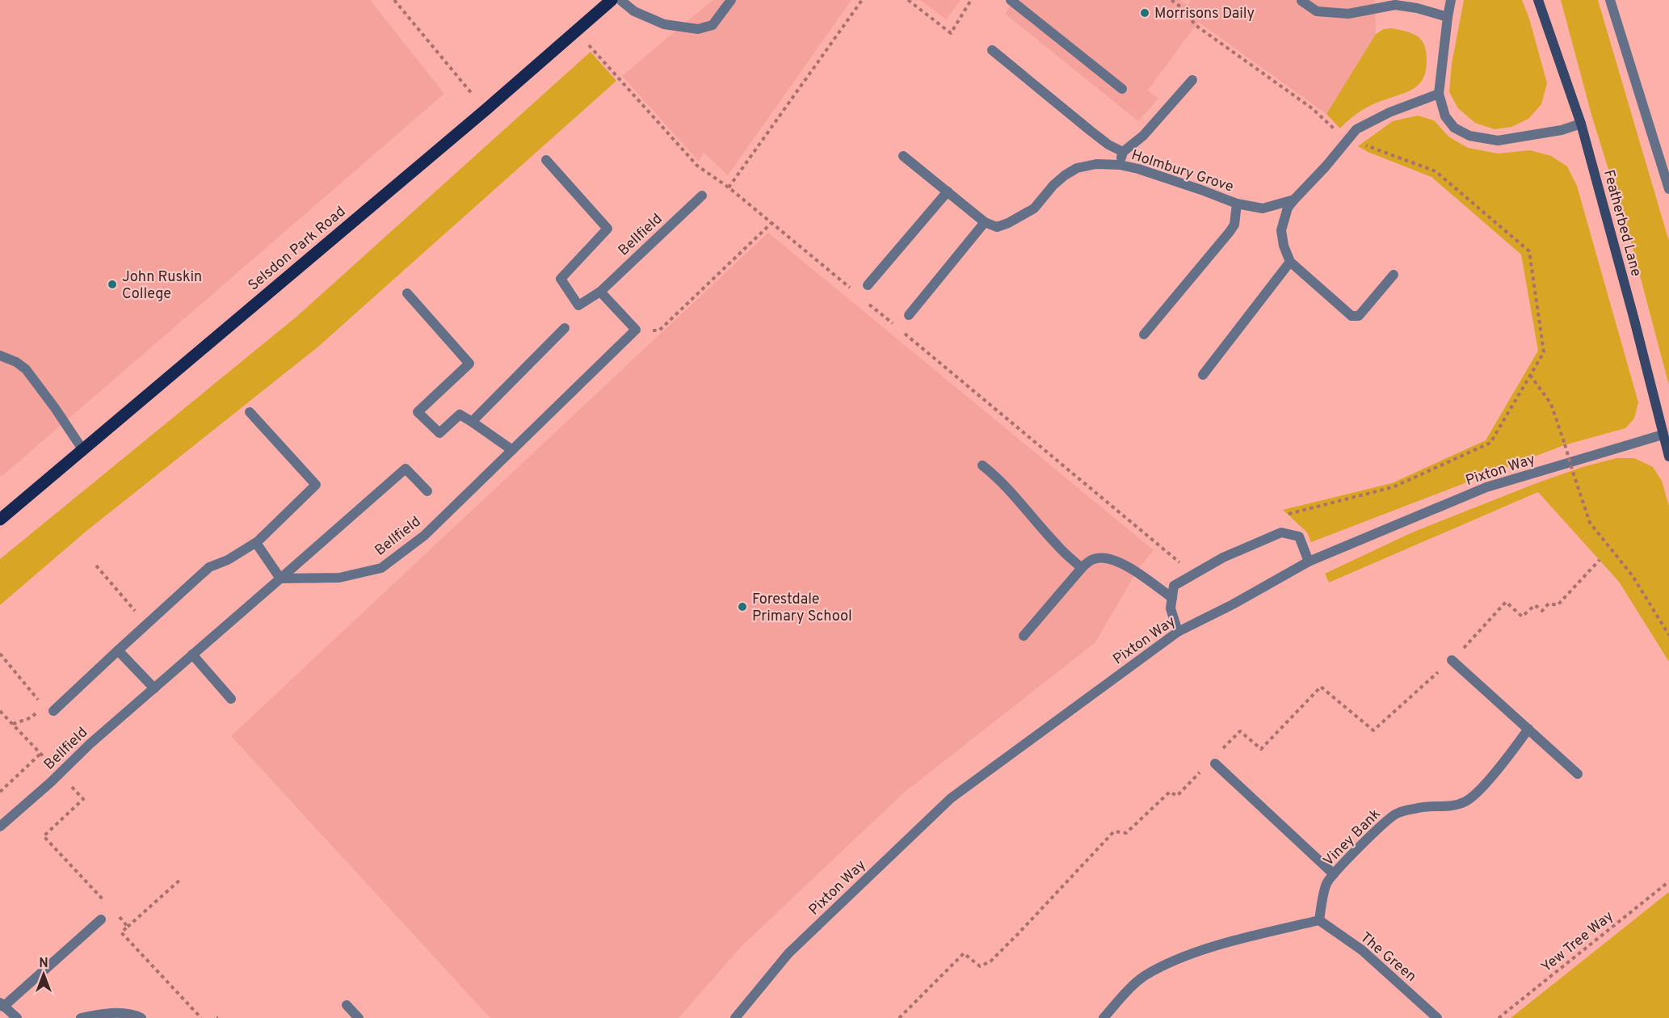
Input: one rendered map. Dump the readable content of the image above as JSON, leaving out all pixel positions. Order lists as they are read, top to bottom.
{
  "streets": {
    "main road": ["Selsdon Park Road"],
    "street": [
      "Holmbury Grove",
      "Featherbed Lane",
      "Bellfield",
      "Pixton Way",
      "Viney Bank",
      "The Green"
    ],
    "path": ["Yew Tree Way"]
  },
  "crossings": [
    ["Featherbed Lane", "Pixton Way"],
    ["Viney Bank", "The Green"]
  ],
  "places": ["Morrisons Daily", "John Ruskin College", "Forestdale Primary School"],
  "north": "top"
}
